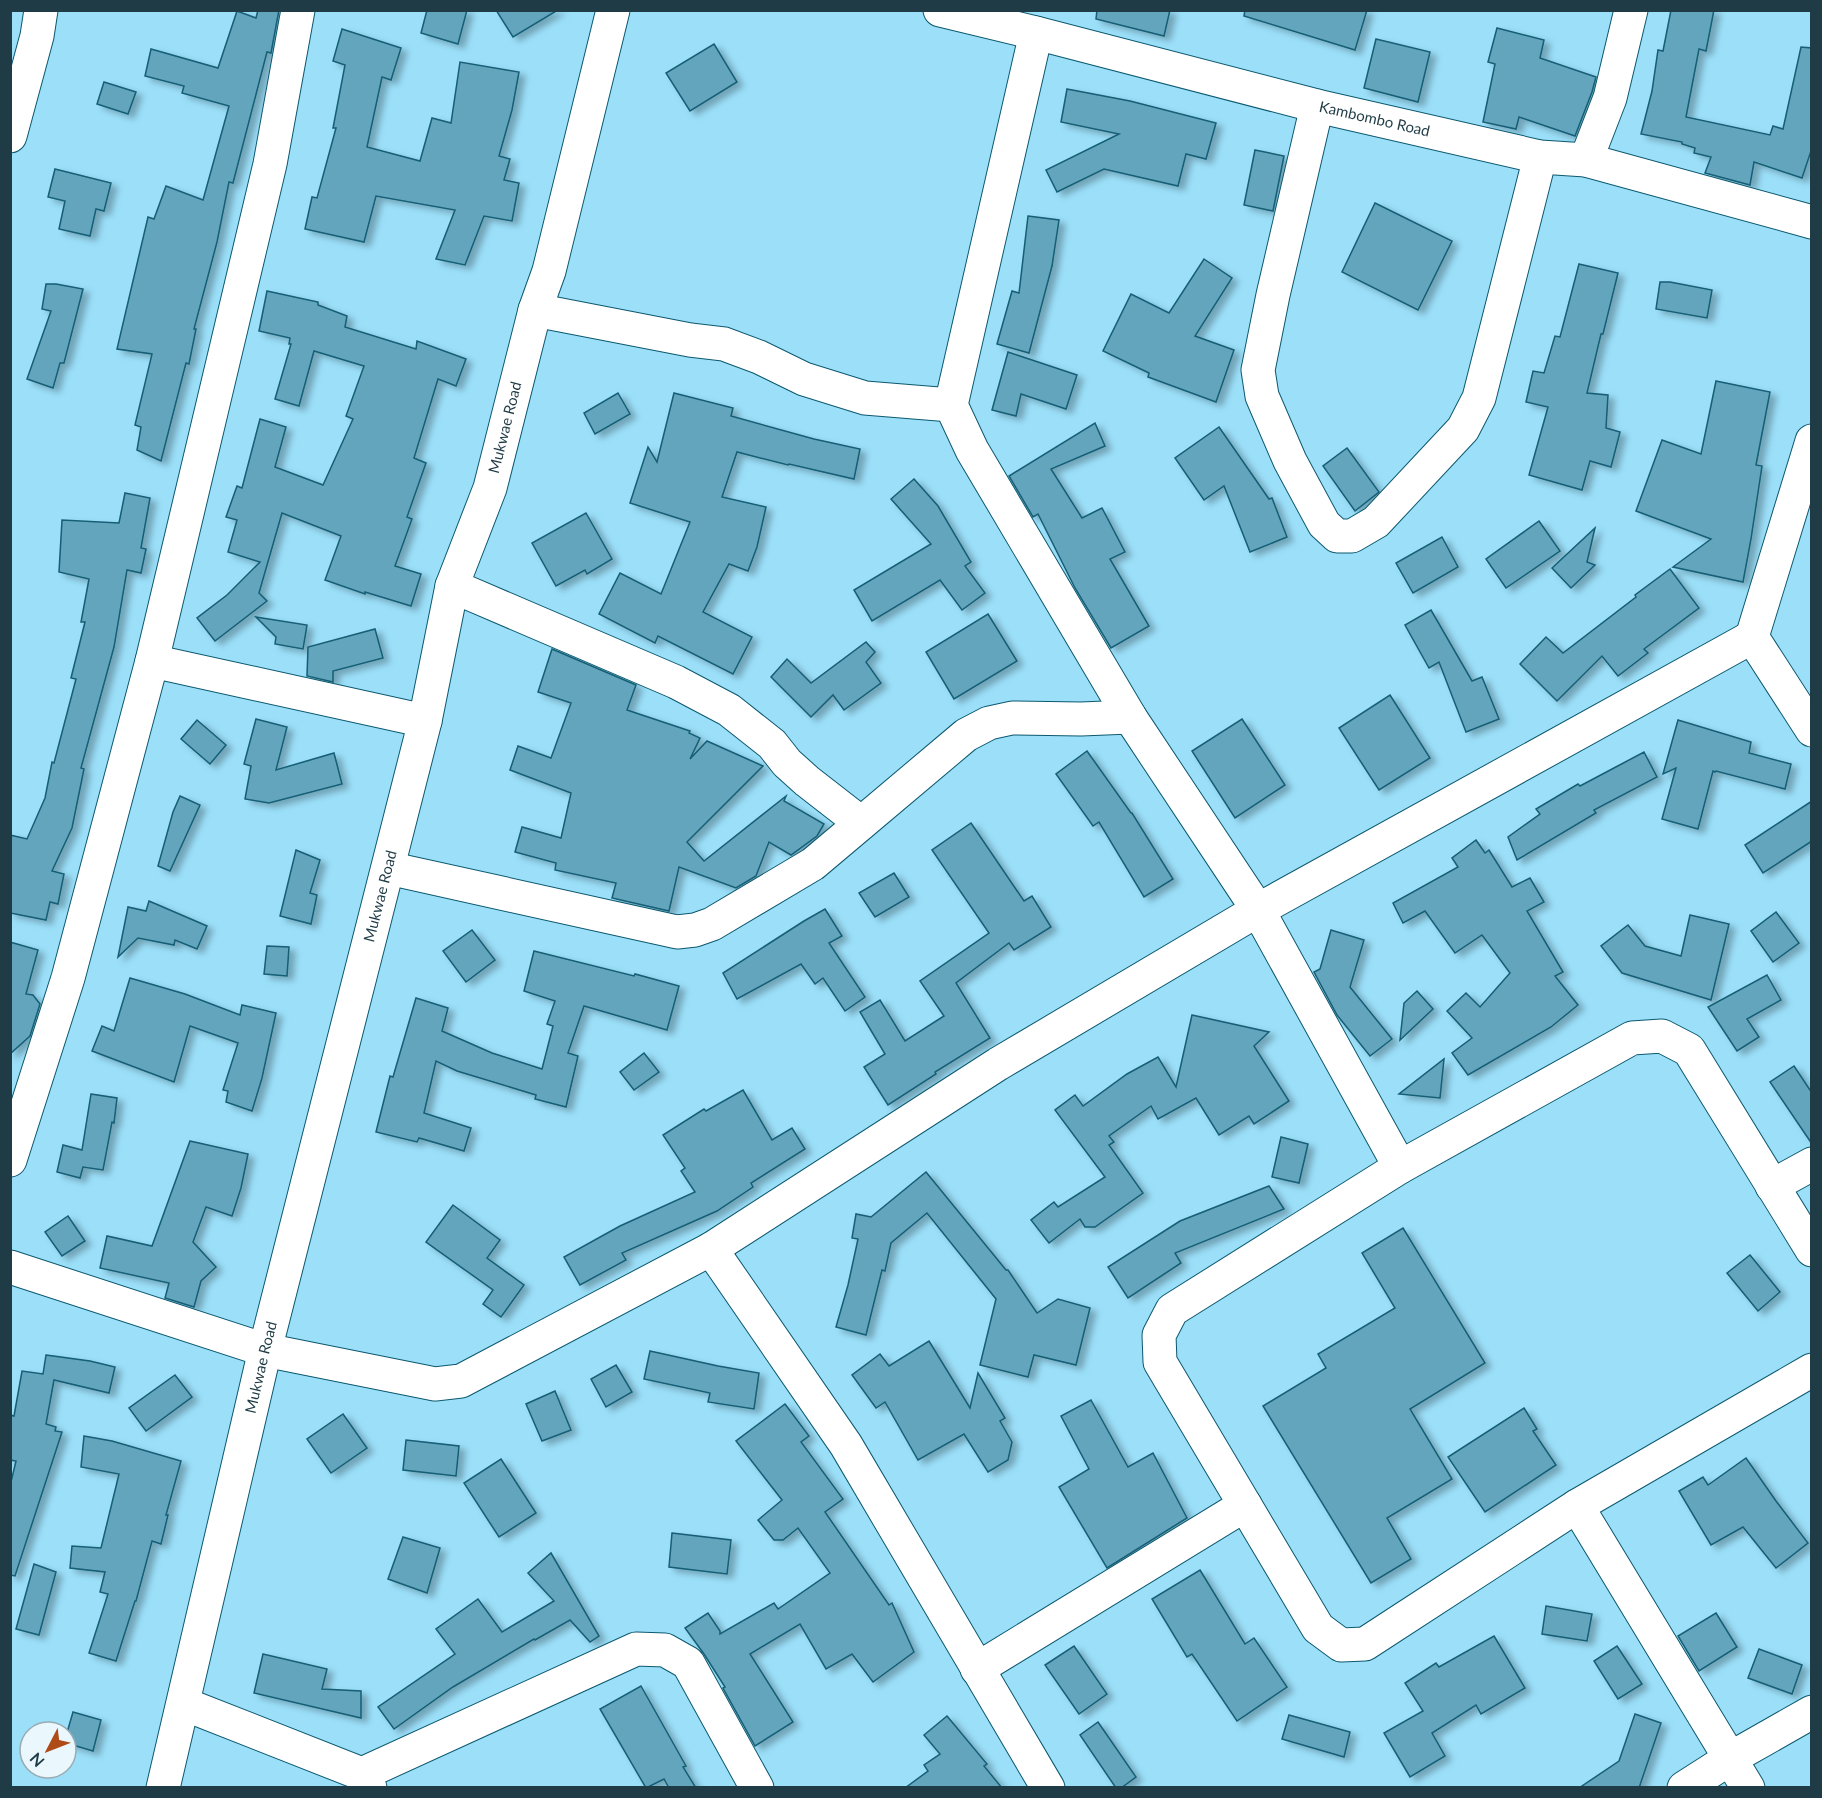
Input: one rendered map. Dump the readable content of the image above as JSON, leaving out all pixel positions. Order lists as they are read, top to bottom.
{
  "streets": {
    "street": ["Kambombo Road", "Mukwae Road"]
  },
  "north": "bottom left"
}
